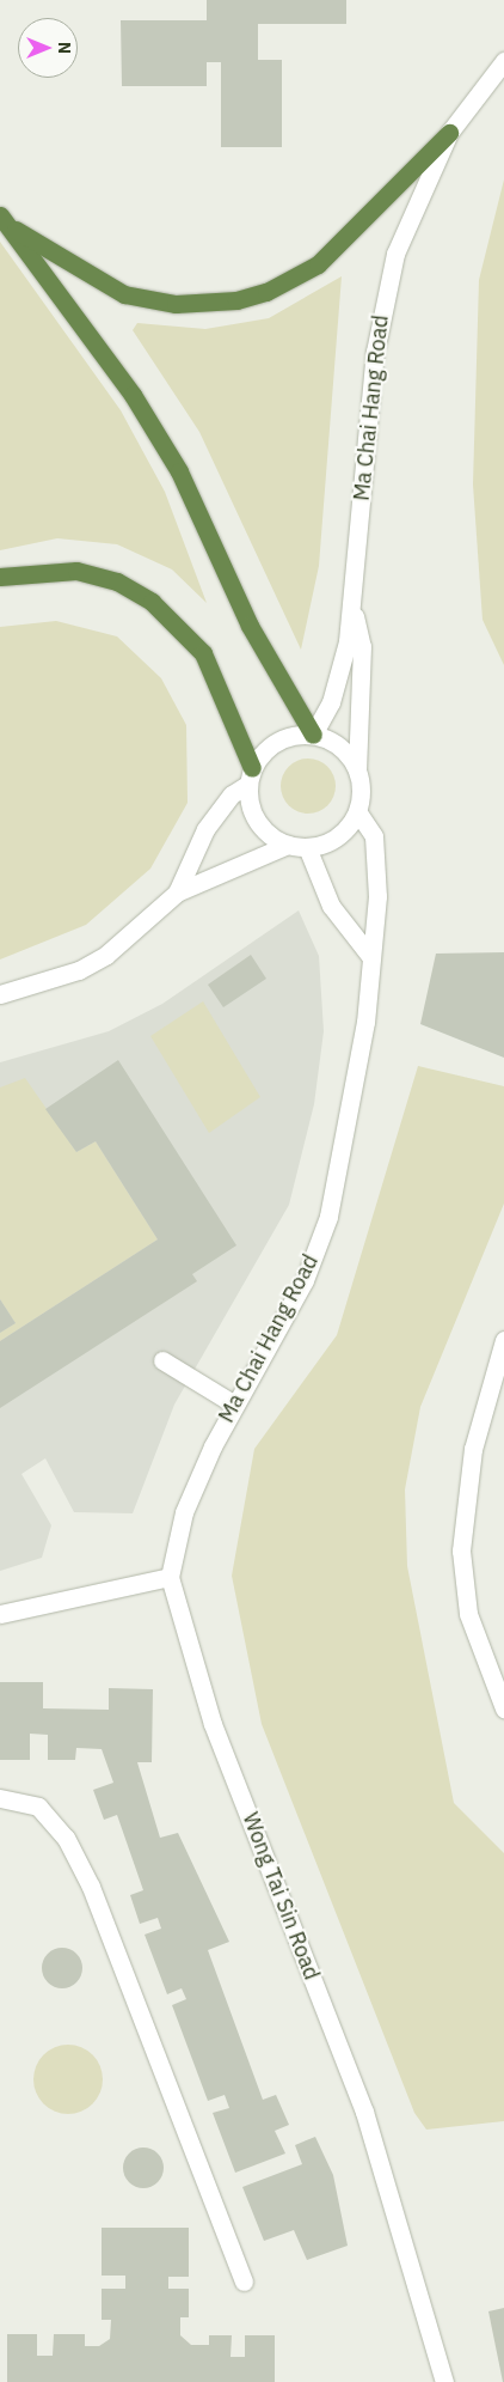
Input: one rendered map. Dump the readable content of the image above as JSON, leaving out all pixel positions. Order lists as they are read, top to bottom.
{
  "streets": {
    "main road": ["Ma Chai Hang Road", "Wong Tai Sin Road"]
  },
  "crossings": [
    ["Ma Chai Hang Road", "Wong Tai Sin Road"]
  ],
  "north": "right"
}
